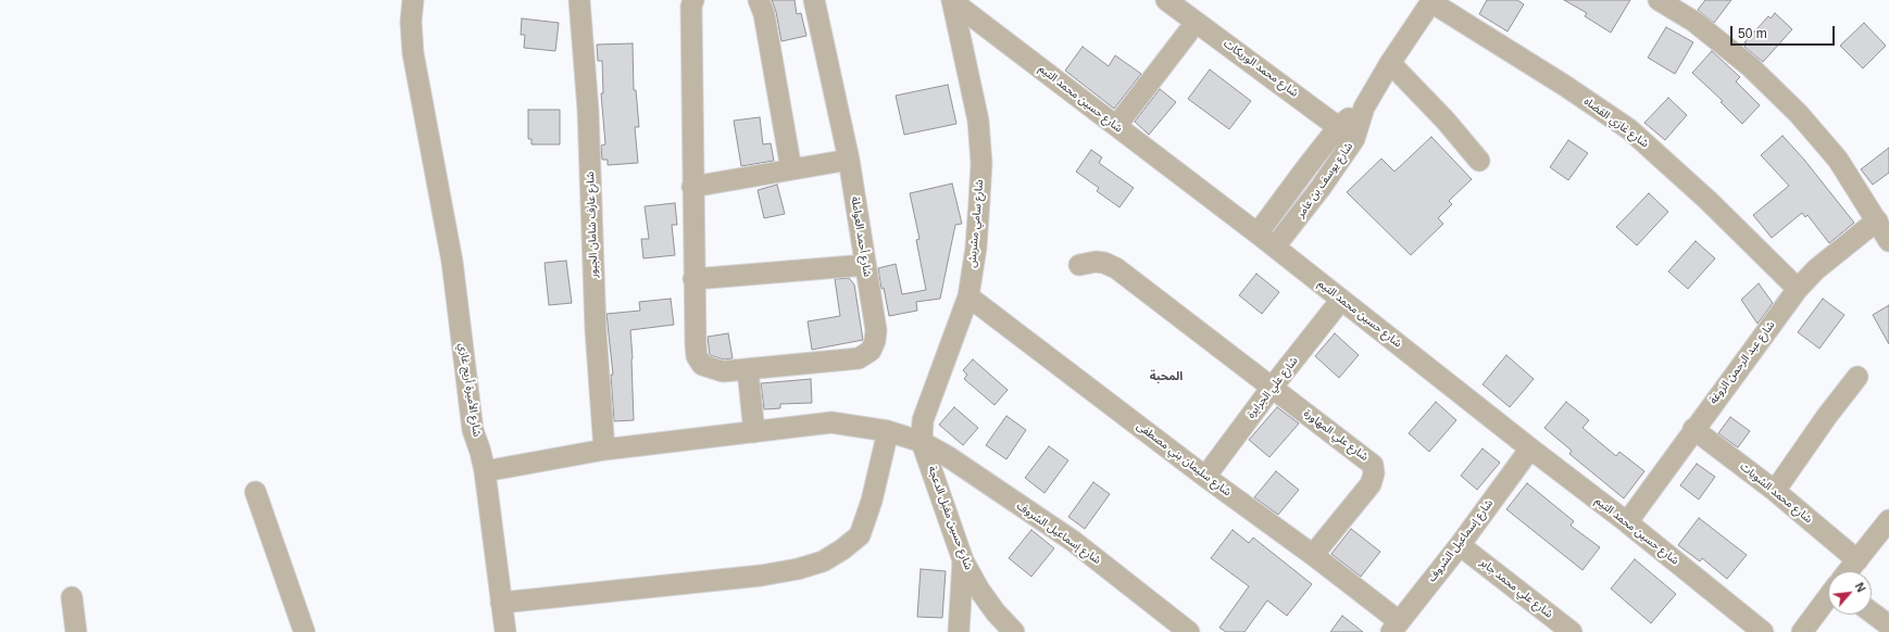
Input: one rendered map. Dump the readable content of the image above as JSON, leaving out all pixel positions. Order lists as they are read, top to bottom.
{
  "streets": {
    "street": [
      "شارع محمد الوريكات",
      "شارع حسين محمد التيم",
      "شارع غازي القضاه",
      "شارع يوسف بن عامر",
      "شارع سامي مشربش",
      "شارع عارف شامان الجبور",
      "شارع أحمد العواملة",
      "شارع عبد الرحمن الزوغة",
      "شارع علي الجرايرة",
      "شارع الأميرة أريج غازي",
      "شارع علي المهاورة",
      "شارع سليمان بني مصطفى",
      "شارع محمد الشويات",
      "شارع حسين مقبل الدعجة",
      "شارع إسماعيل الشروف",
      "شارع علي محمد جابر"
    ]
  },
  "crossings": [
    ["شارع محمد الوريكات", "شارع يوسف بن عامر"],
    ["شارع حسين محمد التيم", "شارع يوسف بن عامر"],
    ["شارع حسين محمد التيم", "شارع سامي مشربش"],
    ["شارع حسين محمد التيم", "شارع عبد الرحمن الزوغة"],
    ["شارع حسين محمد التيم", "شارع علي الجرايرة"],
    ["شارع حسين محمد التيم", "شارع إسماعيل الشروف"],
    ["شارع غازي القضاه", "شارع يوسف بن عامر"],
    ["شارع غازي القضاه", "شارع عبد الرحمن الزوغة"],
    ["شارع سامي مشربش", "شارع سليمان بني مصطفى"],
    ["شارع سامي مشربش", "شارع حسين مقبل الدعجة"],
    ["شارع سامي مشربش", "شارع إسماعيل الشروف"],
    ["شارع عبد الرحمن الزوغة", "شارع محمد الشويات"],
    ["شارع علي الجرايرة", "شارع علي المهاورة"],
    ["شارع علي الجرايرة", "شارع سليمان بني مصطفى"],
    ["شارع علي المهاورة", "شارع سليمان بني مصطفى"],
    ["شارع سليمان بني مصطفى", "شارع إسماعيل الشروف"],
    ["شارع حسين مقبل الدعجة", "شارع إسماعيل الشروف"],
    ["شارع إسماعيل الشروف", "شارع علي محمد جابر"]
  ],
  "districts": ["المحبة"],
  "scale_bar": "50 m",
  "north": "top right"
}
